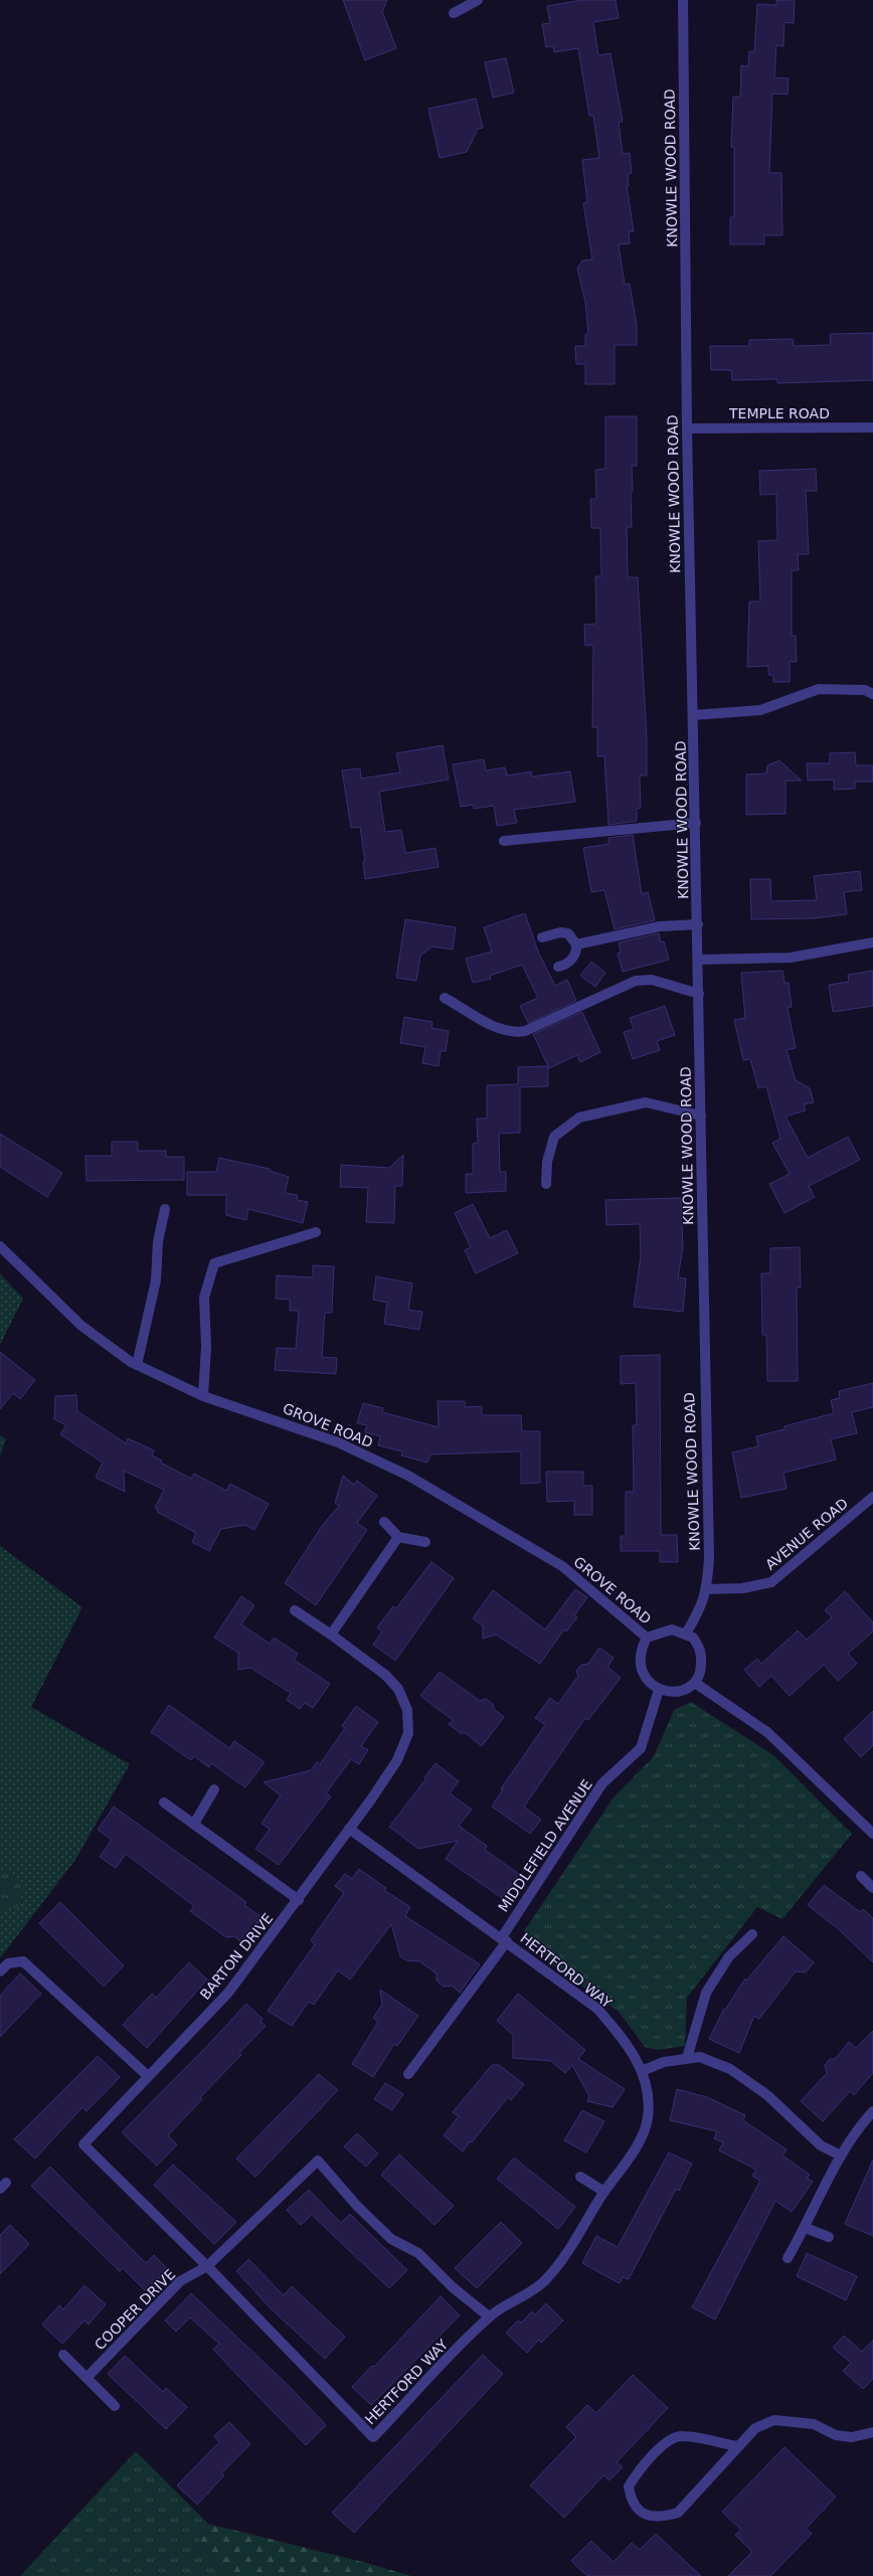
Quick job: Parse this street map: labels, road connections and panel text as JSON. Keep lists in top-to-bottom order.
{
  "streets": {
    "street": [
      "KNOWLE WOOD ROAD",
      "TEMPLE ROAD",
      "GROVE ROAD",
      "AVENUE ROAD",
      "MIDDLEFIELD AVENUE",
      "BARTON DRIVE",
      "HERTFORD WAY",
      "COOPER DRIVE"
    ]
  },
  "crossings": [
    ["KNOWLE WOOD ROAD", "TEMPLE ROAD"],
    ["KNOWLE WOOD ROAD", "GROVE ROAD"],
    ["KNOWLE WOOD ROAD", "AVENUE ROAD"],
    ["KNOWLE WOOD ROAD", "MIDDLEFIELD AVENUE"],
    ["GROVE ROAD", "MIDDLEFIELD AVENUE"],
    ["MIDDLEFIELD AVENUE", "HERTFORD WAY"],
    ["BARTON DRIVE", "HERTFORD WAY"],
    ["BARTON DRIVE", "COOPER DRIVE"],
    ["HERTFORD WAY", "COOPER DRIVE"]
  ]
}
